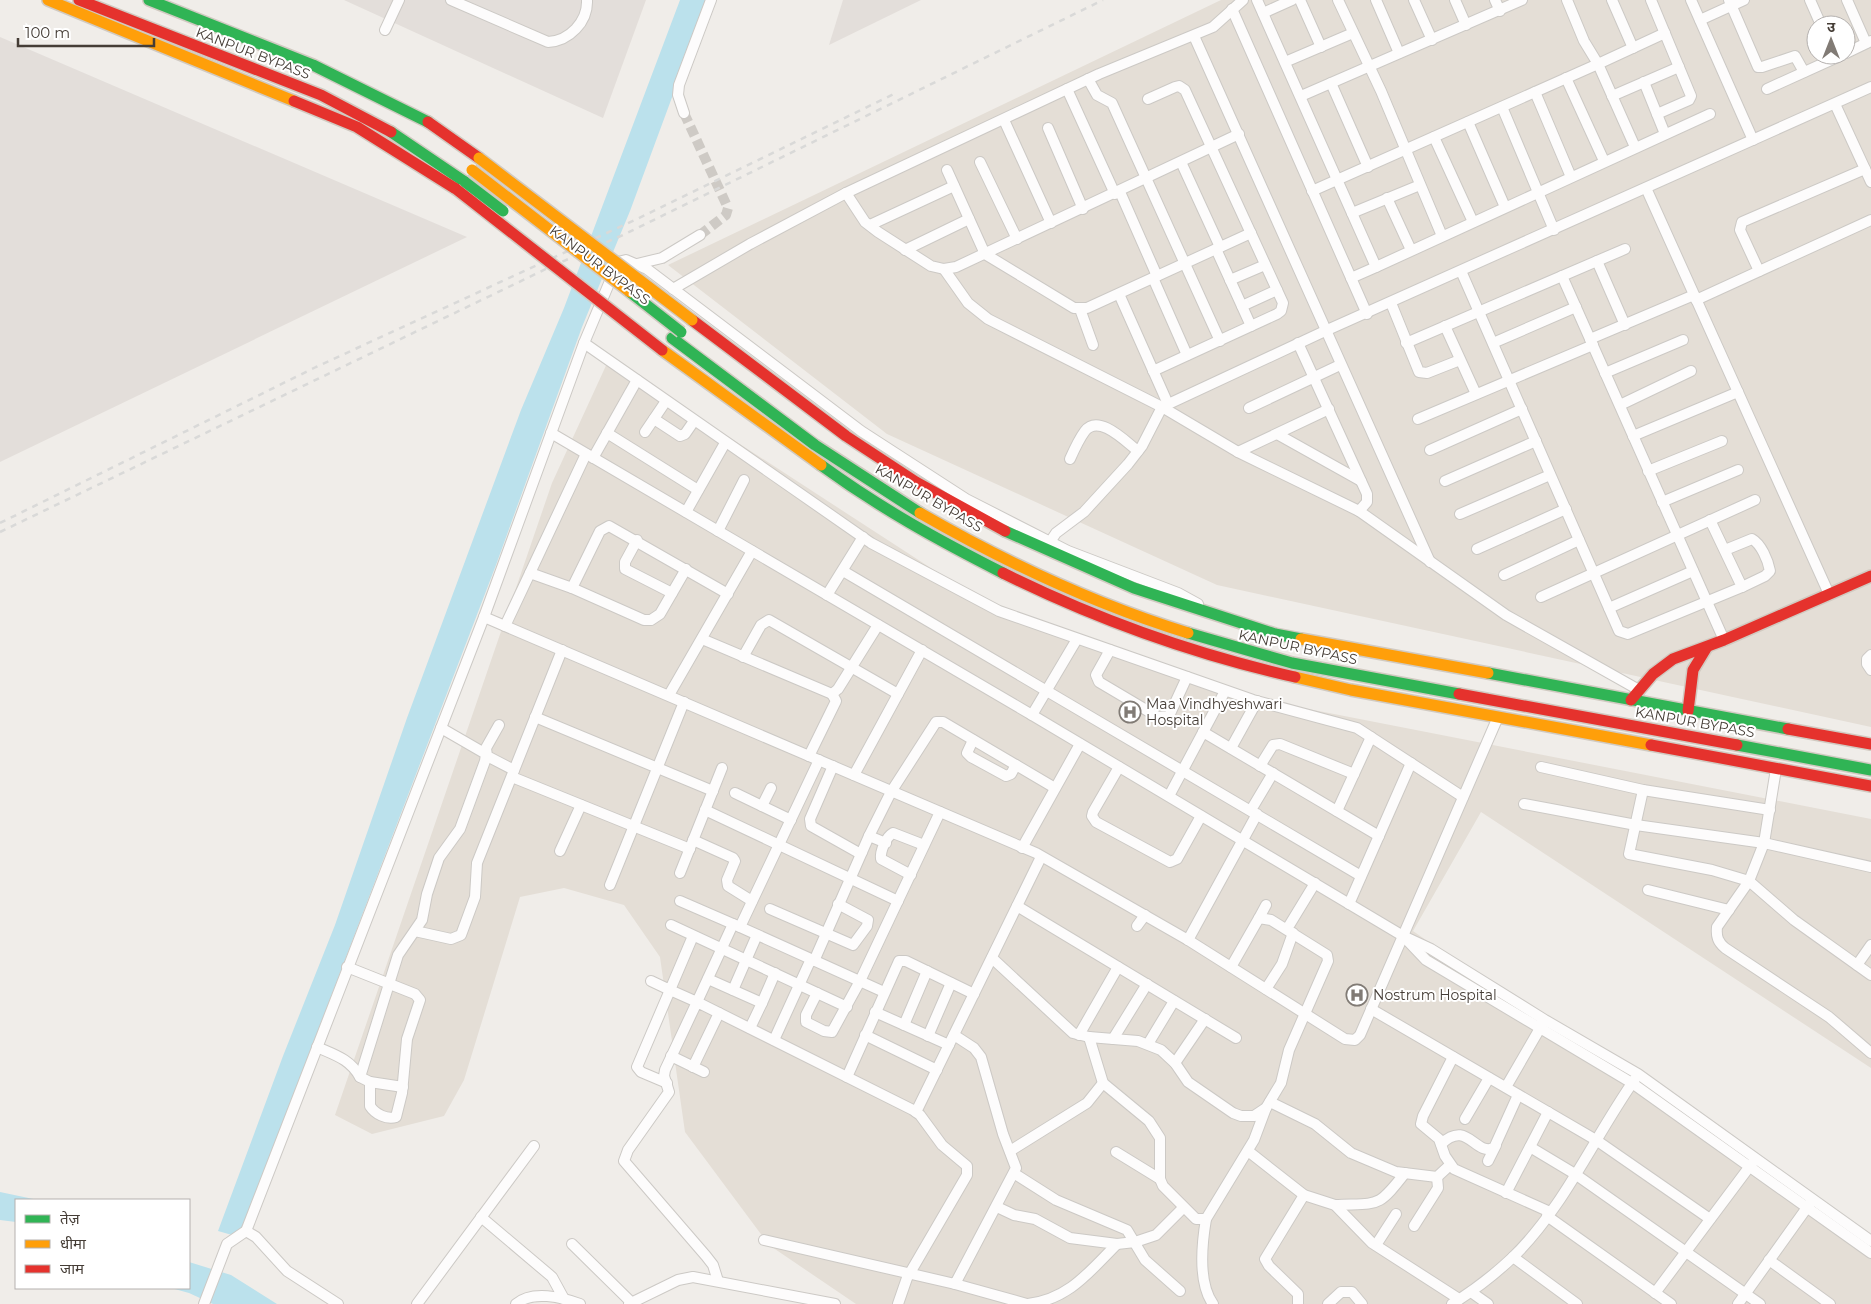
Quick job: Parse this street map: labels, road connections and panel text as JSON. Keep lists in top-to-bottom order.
{
  "streets": {
    "main road": ["KANPUR BYPASS"]
  },
  "places": {
    "hospital": ["Maa Vindhyeshwari Hospital", "Nostrum Hospital"]
  },
  "legend": ["तेज़", "धीमा", "जाम"],
  "scale_bar": "100 m",
  "north": "top"
}
